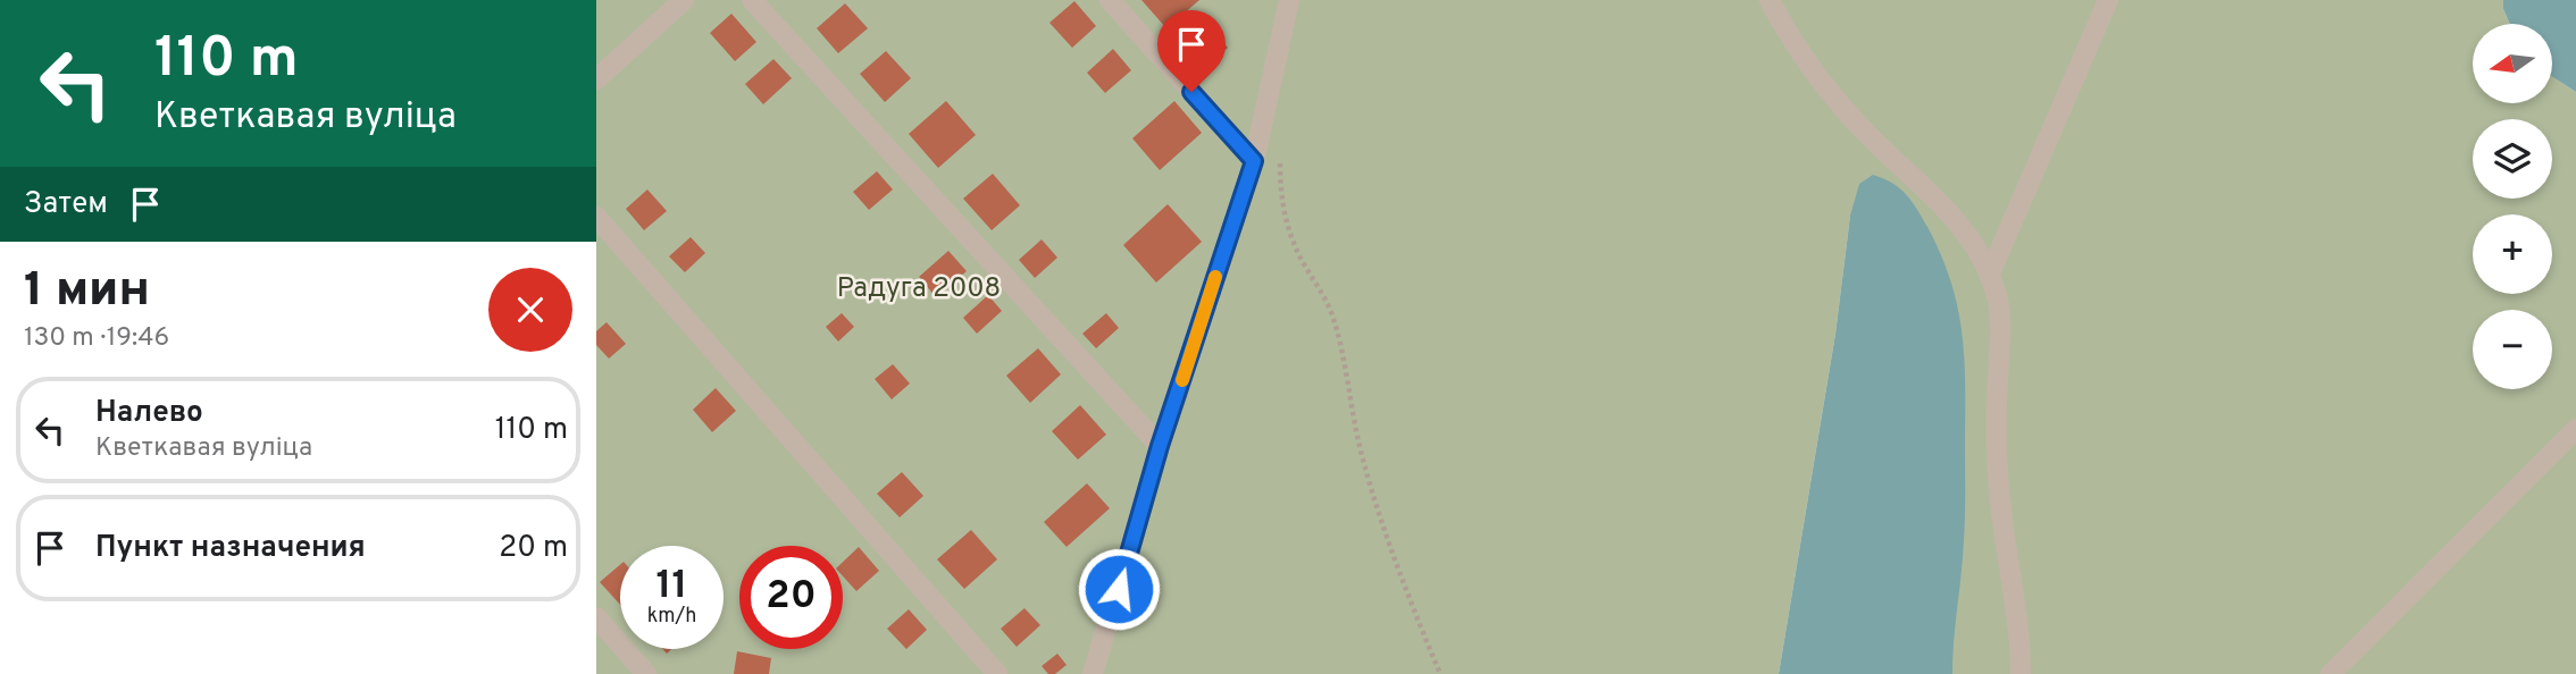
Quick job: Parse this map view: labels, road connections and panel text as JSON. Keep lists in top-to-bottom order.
{
  "parks": ["Радуга 2008"],
  "north": "left",
  "page": {
    "turn": ["110 m", "Кветкавая вуліца"],
    "map_buttons": ["+", "−"],
    "then": "Затем",
    "heading": ["1 мин", "130 m · 19:46"],
    "list": [
      {
        "name": "Налево",
        "note": "Кветкавая вуліца",
        "value": "110 m"
      },
      {
        "name": "Пункт назначения",
        "value": "20 m"
      }
    ],
    "speed": "11 km/h",
    "limit": "20"
  }
}
